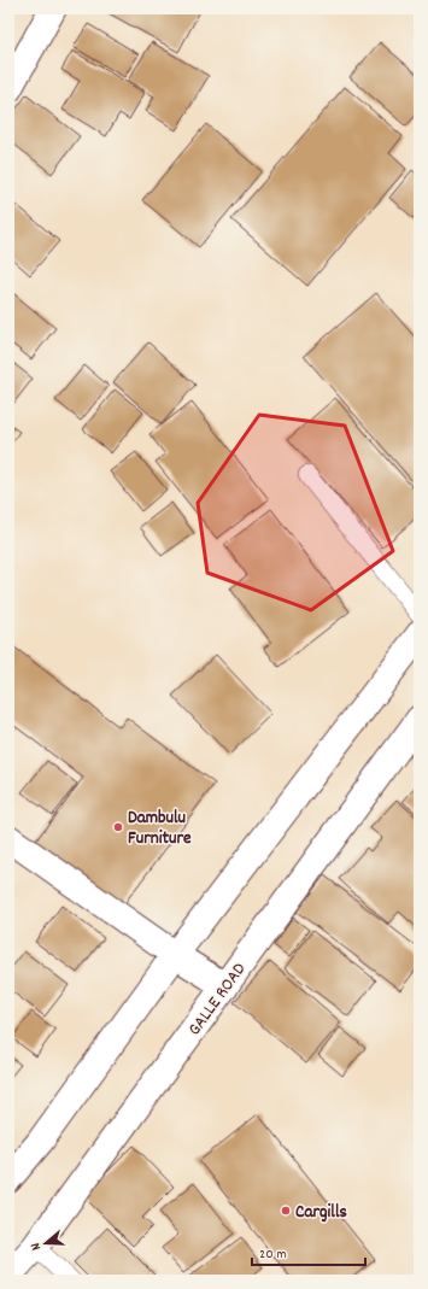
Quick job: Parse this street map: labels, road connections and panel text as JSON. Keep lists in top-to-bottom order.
{
  "streets": {
    "main road": ["GALLE ROAD"]
  },
  "places": ["Dambulu Furniture", "Cargills"],
  "scale_bar": "20 m",
  "north": "left"
}
